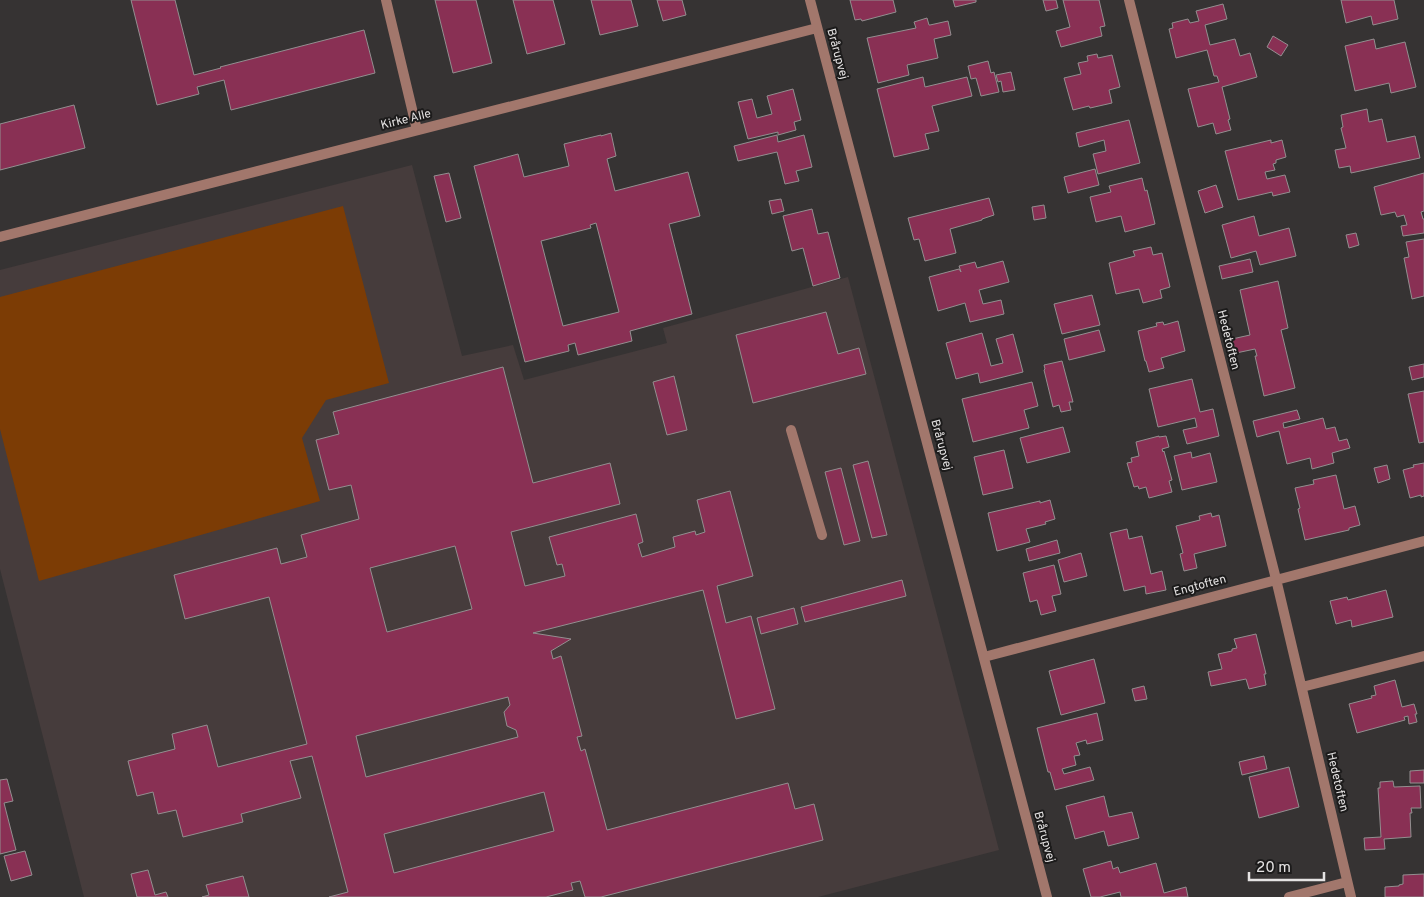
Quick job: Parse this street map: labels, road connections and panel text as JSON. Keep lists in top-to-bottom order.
{
  "streets": {
    "street": [
      "Brårupvej",
      "Kirke Alle",
      "Hedetoften",
      "Engtoften"
    ]
  },
  "crossings": [
    ["Brårupvej", "Kirke Alle"],
    ["Brårupvej", "Engtoften"],
    ["Hedetoften", "Engtoften"]
  ],
  "scale_bar": "20 m"
}
